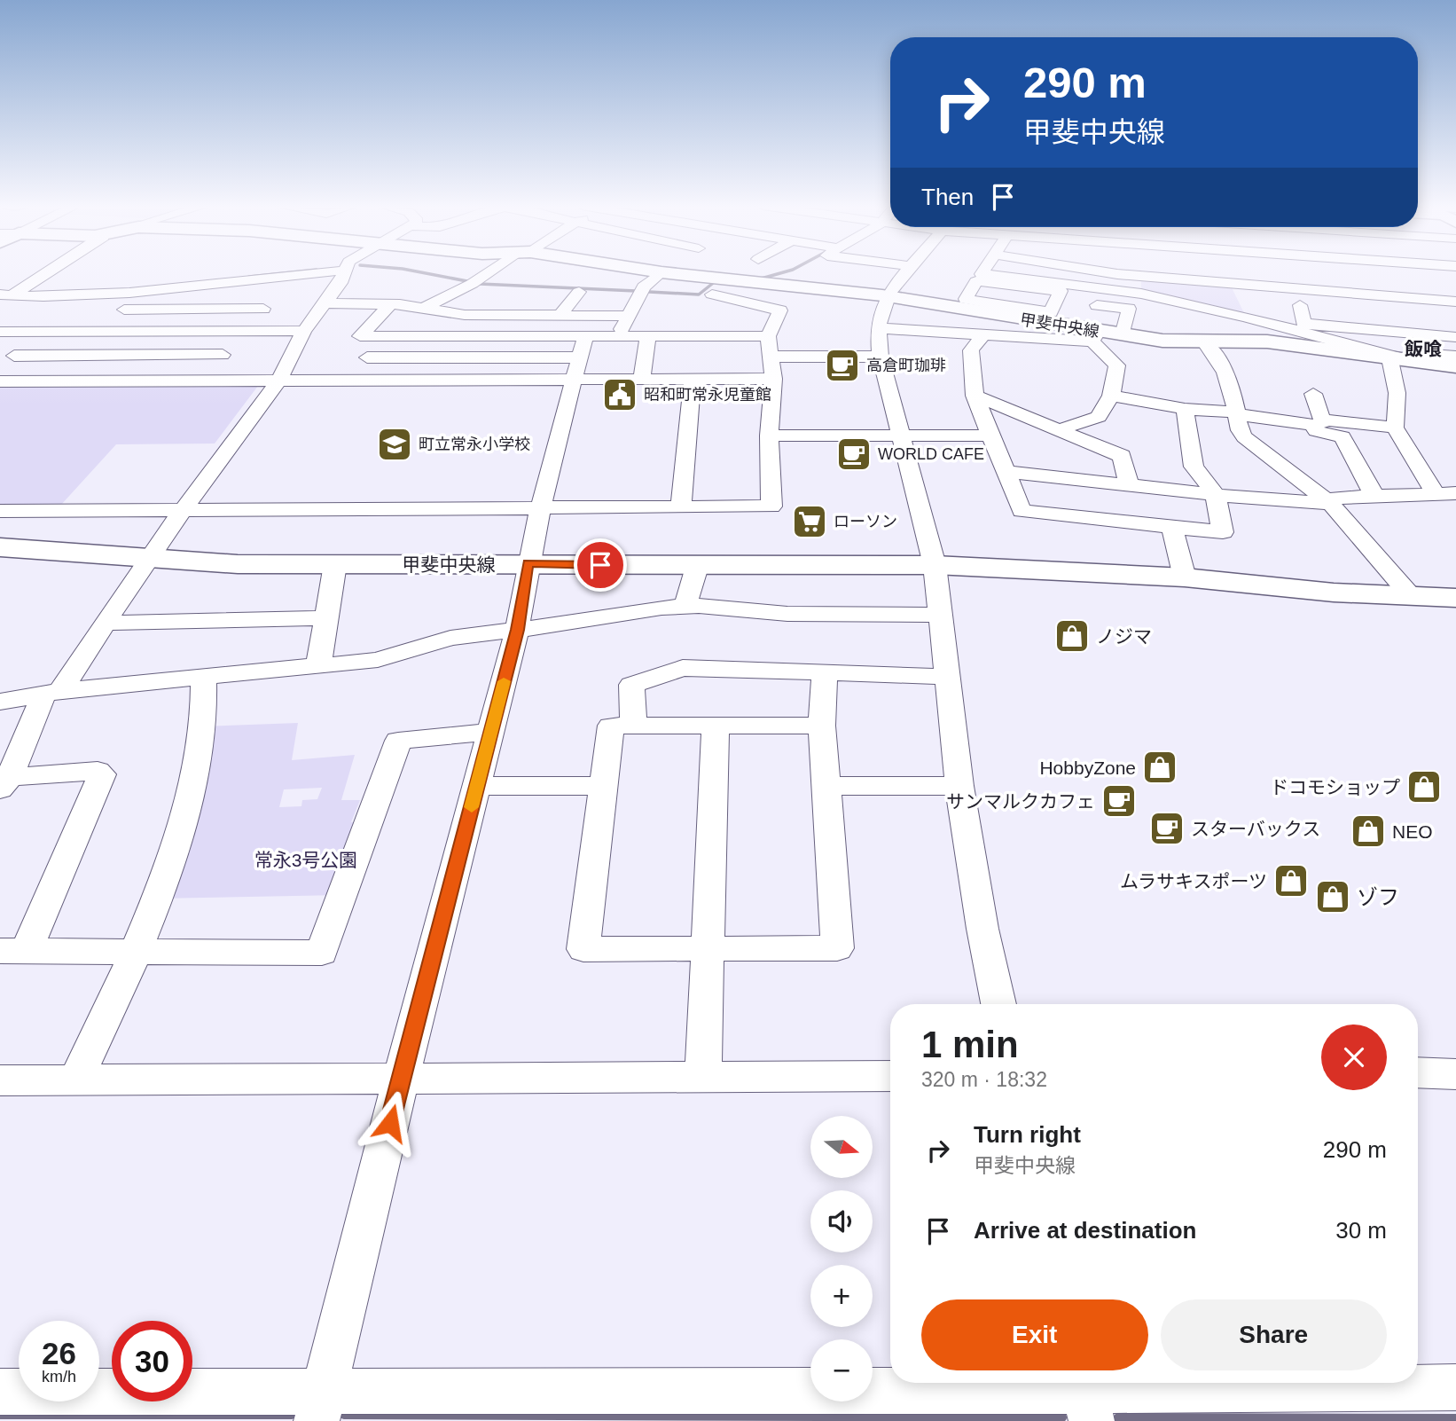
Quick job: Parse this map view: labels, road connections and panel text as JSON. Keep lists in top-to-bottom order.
{
  "streets": {
    "main road": ["甲斐中央線"]
  },
  "districts": ["飯喰"],
  "parks": ["常永3号公園"],
  "places": {
    "cafe": [
      "高倉町珈琲",
      "WORLD CAFE",
      "サンマルクカフェ",
      "スターバックス"
    ],
    "public building": ["昭和町常永児童館"],
    "school or university": ["町立常永小学校"],
    "supermarket": ["ローソン"],
    "shop": [
      "ノジマ",
      "HobbyZone",
      "ドコモショップ",
      "NEO",
      "ムラサキスポーツ",
      "ゾフ"
    ]
  },
  "north": "right",
  "page": {
    "turn": ["290 m", "甲斐中央線"],
    "then": "Then",
    "heading": ["1 min", "320 m · 18:32"],
    "list": [
      {
        "name": "Turn right",
        "note": "甲斐中央線",
        "value": "290 m"
      },
      {
        "name": "Arrive at destination",
        "value": "30 m"
      }
    ],
    "map_buttons": ["+", "−"],
    "buttons": ["Exit", "Share"],
    "speed": "26 km/h",
    "limit": "30"
  }
}
